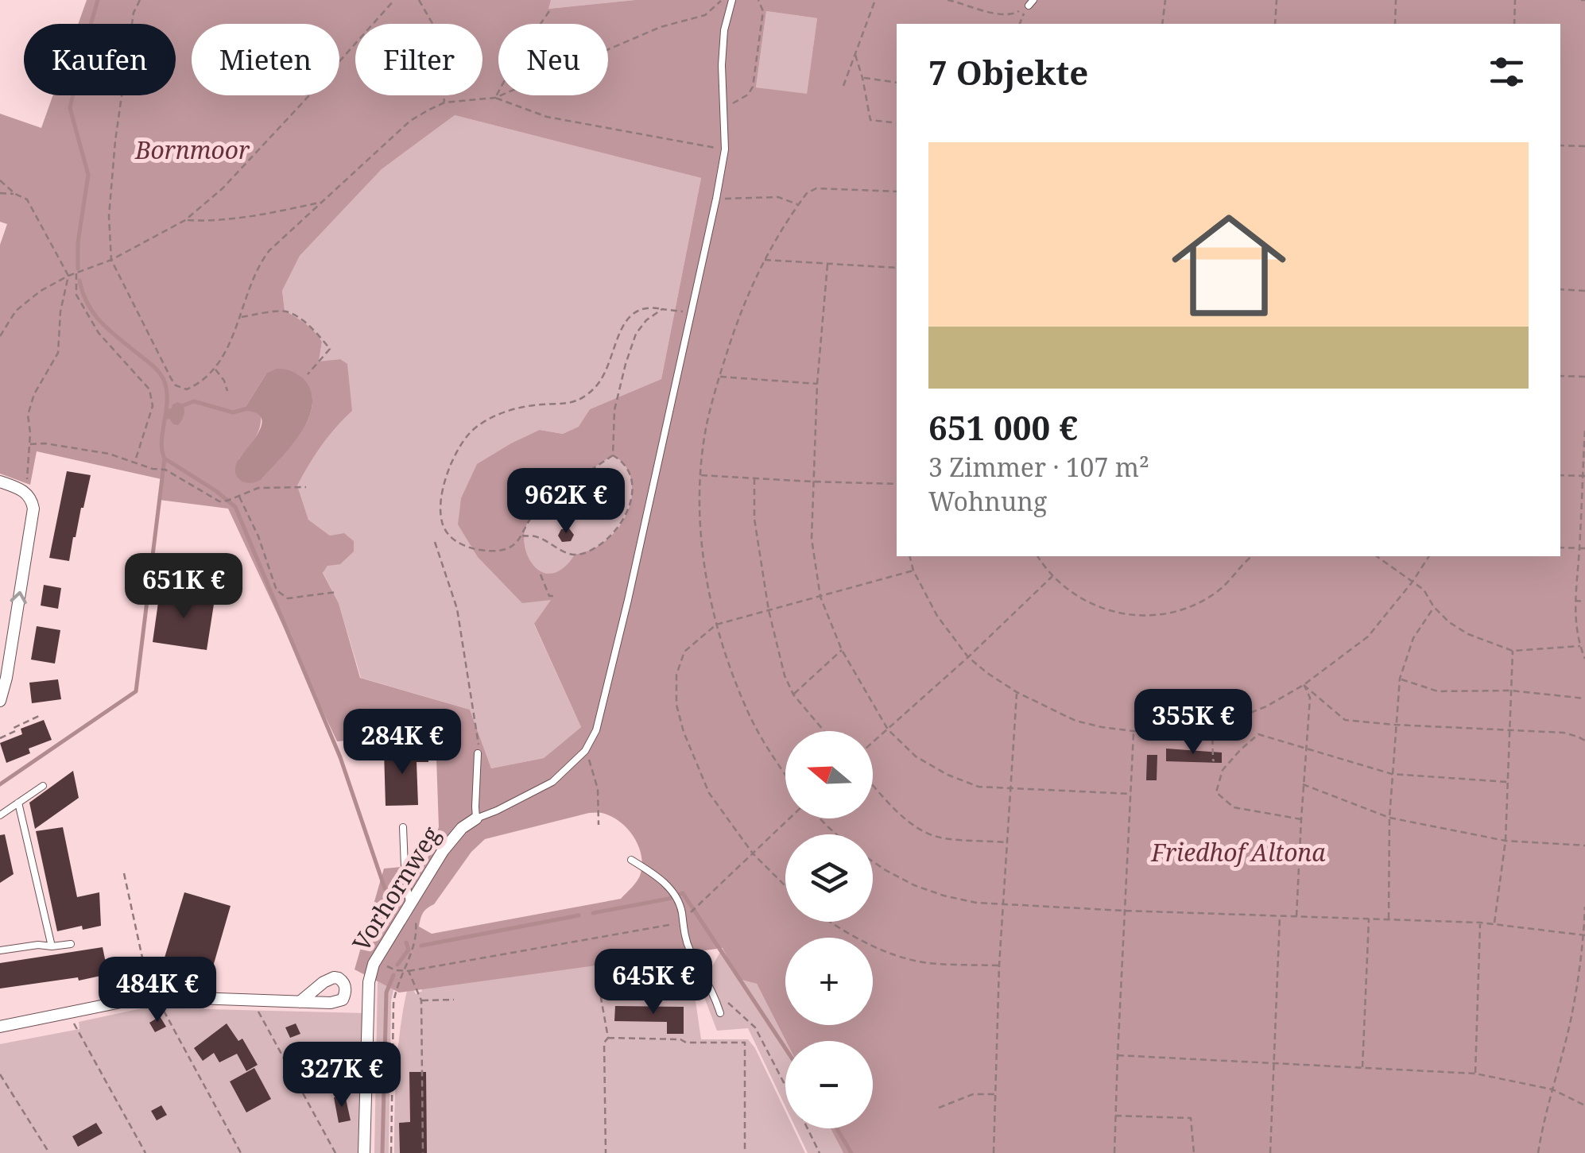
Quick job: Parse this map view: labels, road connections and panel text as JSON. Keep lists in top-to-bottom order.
{
  "streets": {
    "street": ["Vorhornweg"]
  },
  "parks": ["Bornmoor", "Friedhof Altona"],
  "north": "left",
  "page": {
    "chip": [
      "Kaufen",
      "Mieten",
      "Filter",
      "Neu"
    ],
    "heading": "7 Objekte",
    "list": [
      {
        "name": "651 000 €",
        "note": "3 Zimmer · 107 m² · Wohnung"
      }
    ],
    "price": [
      "962K €",
      "651K €",
      "355K €",
      "284K €",
      "645K €",
      "484K €",
      "327K €"
    ],
    "map_buttons": ["+", "−"]
  }
}
